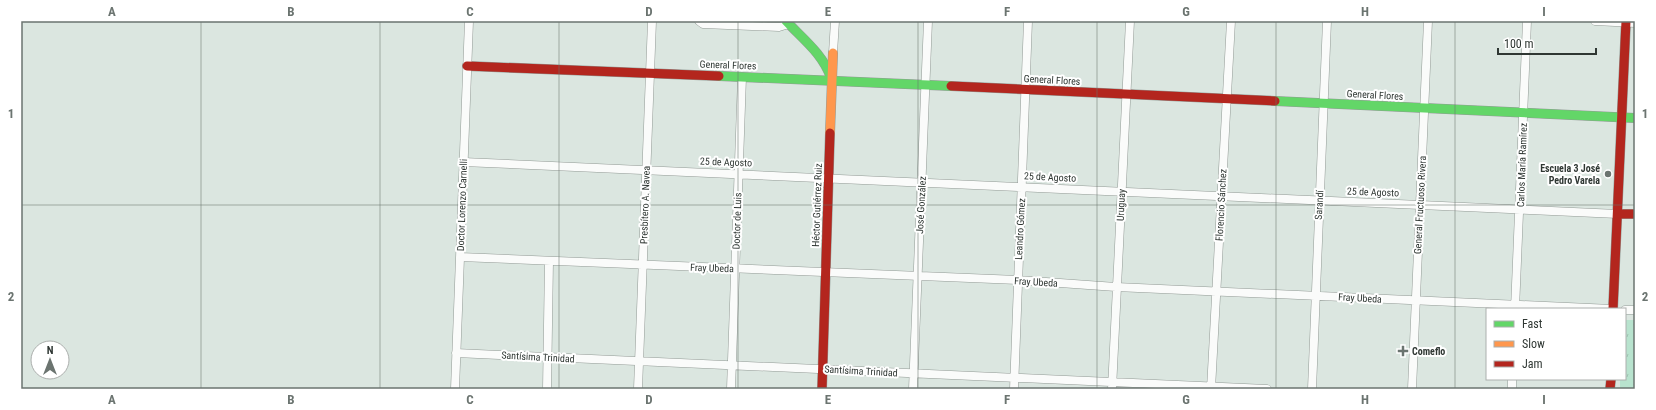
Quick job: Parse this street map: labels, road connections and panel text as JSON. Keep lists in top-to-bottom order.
{
  "streets": {
    "main road": ["General Flores", "25 de Agosto", "Héctor Gutiérrez Ruiz"],
    "street": [
      "Carlos María Ramírez",
      "Doctor Lorenzo Carnelli",
      "Presbítero A. Navea",
      "José González",
      "Uruguay",
      "Florencio Sánchez",
      "Sarandí",
      "General Fructuoso Rivera",
      "Doctor de Luis",
      "Leandro Gómez",
      "Fray Ubeda",
      "Santísima Trinidad"
    ]
  },
  "crossings": [
    ["General Flores", "Carlos María Ramírez"],
    ["General Flores", "Doctor Lorenzo Carnelli"],
    ["General Flores", "Presbítero A. Navea"],
    ["General Flores", "Héctor Gutiérrez Ruiz"],
    ["General Flores", "José González"],
    ["General Flores", "Uruguay"],
    ["General Flores", "Florencio Sánchez"],
    ["General Flores", "Sarandí"],
    ["General Flores", "General Fructuoso Rivera"],
    ["General Flores", "Doctor de Luis"],
    ["General Flores", "Leandro Gómez"],
    ["25 de Agosto", "Carlos María Ramírez"],
    ["25 de Agosto", "Doctor Lorenzo Carnelli"],
    ["25 de Agosto", "Presbítero A. Navea"],
    ["25 de Agosto", "Héctor Gutiérrez Ruiz"],
    ["25 de Agosto", "José González"],
    ["25 de Agosto", "Uruguay"],
    ["25 de Agosto", "Florencio Sánchez"],
    ["25 de Agosto", "Sarandí"],
    ["25 de Agosto", "General Fructuoso Rivera"],
    ["25 de Agosto", "Doctor de Luis"],
    ["25 de Agosto", "Leandro Gómez"],
    ["Carlos María Ramírez", "Fray Ubeda"],
    ["Doctor Lorenzo Carnelli", "Fray Ubeda"],
    ["Doctor Lorenzo Carnelli", "Santísima Trinidad"],
    ["Presbítero A. Navea", "Fray Ubeda"],
    ["Presbítero A. Navea", "Santísima Trinidad"],
    ["Héctor Gutiérrez Ruiz", "Fray Ubeda"],
    ["Héctor Gutiérrez Ruiz", "Santísima Trinidad"],
    ["José González", "Fray Ubeda"],
    ["José González", "Santísima Trinidad"],
    ["Uruguay", "Fray Ubeda"],
    ["Uruguay", "Santísima Trinidad"],
    ["Florencio Sánchez", "Fray Ubeda"],
    ["Florencio Sánchez", "Santísima Trinidad"],
    ["Sarandí", "Fray Ubeda"],
    ["General Fructuoso Rivera", "Fray Ubeda"],
    ["Doctor de Luis", "Fray Ubeda"],
    ["Doctor de Luis", "Santísima Trinidad"],
    ["Leandro Gómez", "Fray Ubeda"],
    ["Leandro Gómez", "Santísima Trinidad"]
  ],
  "places": {
    "other": ["Escuela 3 José Pedro Varela"],
    "health": ["Comeflo"]
  },
  "legend": ["Fast", "Slow", "Jam"],
  "scale_bar": "100 m",
  "north": "top",
  "grid": {
    "columns": [
      "A",
      "B",
      "C",
      "D",
      "E",
      "F",
      "G",
      "H",
      "I"
    ],
    "rows": ["1", "2"]
  }
}
